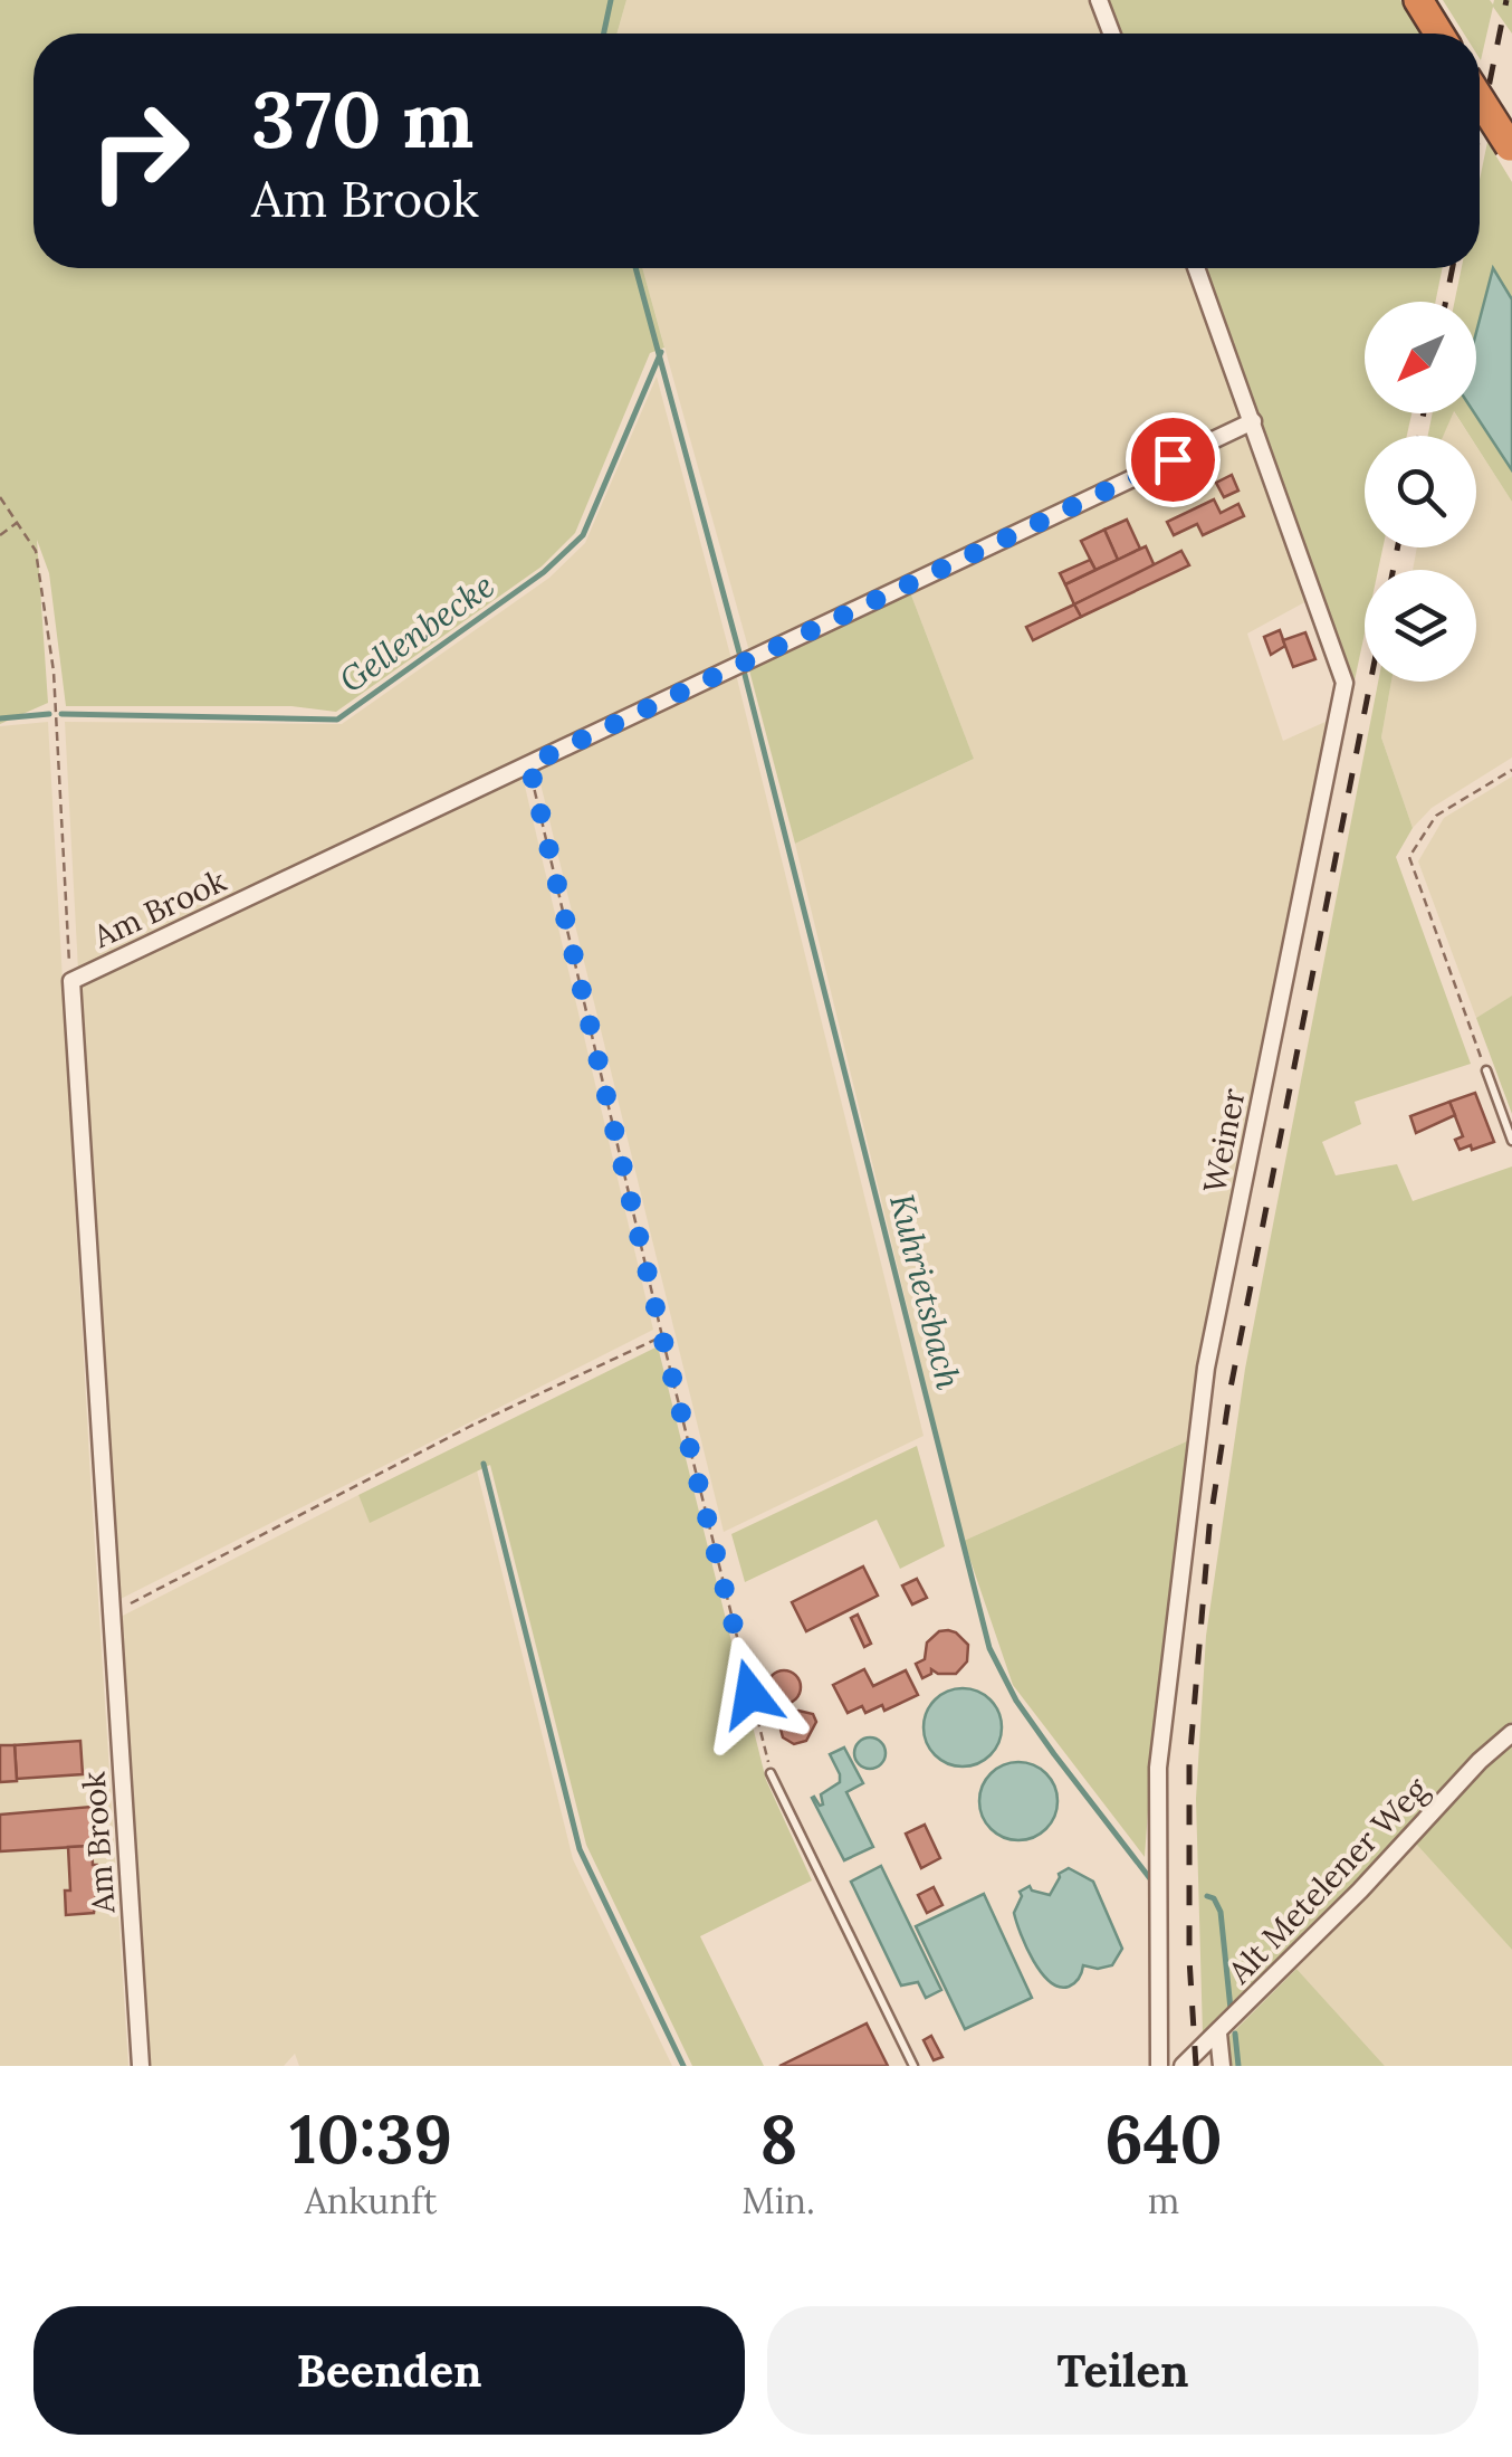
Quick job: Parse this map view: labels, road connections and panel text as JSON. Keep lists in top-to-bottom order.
{
  "streets": {
    "street": ["Am Brook", "Weiner", "Alt Metelener Weg"]
  },
  "crossings": [
    ["Am Brook", "Weiner"]
  ],
  "water": ["Gellenbecke", "Kuhrietsbach"],
  "north": "bottom left",
  "page": {
    "turn": ["370 m", "Am Brook"],
    "eta": [
      "10:39",
      "Ankunft",
      "8",
      "Min.",
      "640",
      "m"
    ],
    "buttons": ["Beenden", "Teilen"]
  }
}
